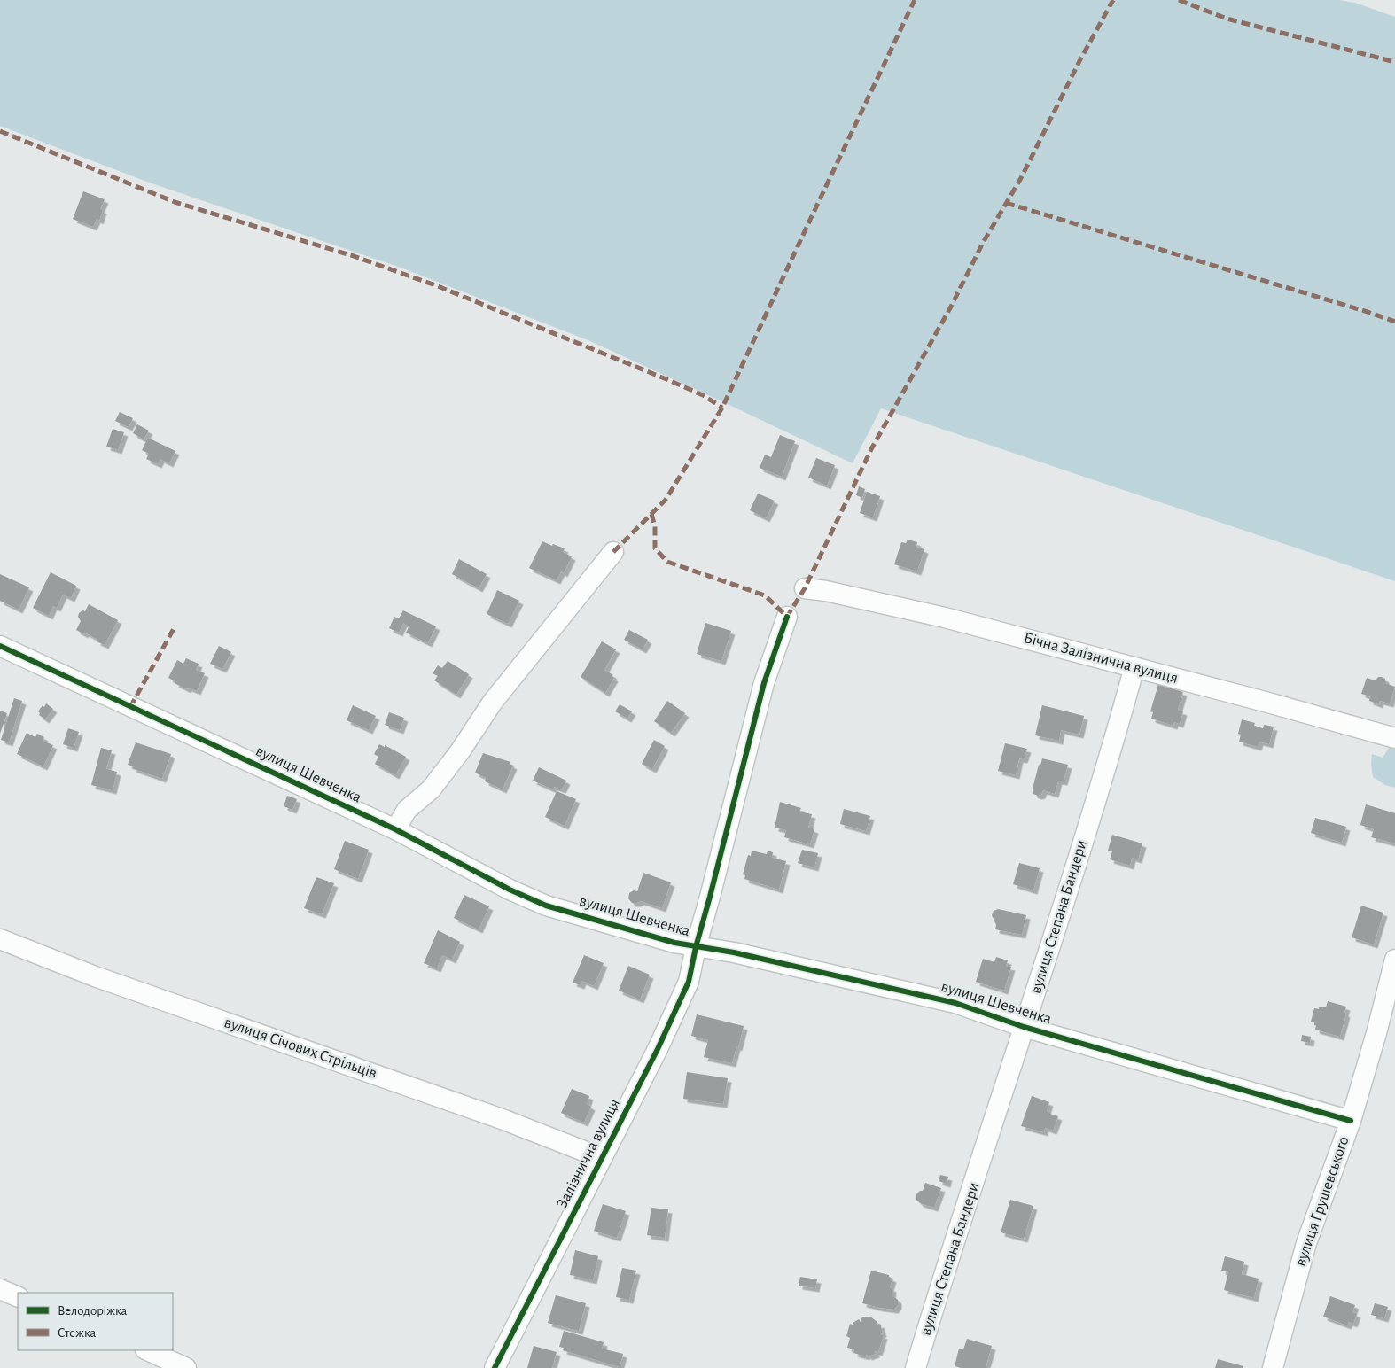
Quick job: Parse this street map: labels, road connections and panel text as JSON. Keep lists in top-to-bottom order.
{
  "streets": {
    "street": [
      "Бічна Залізнична вулиця",
      "вулиця Шевченка",
      "вулиця Степана Бандери",
      "вулиця Січових Стрільців",
      "Залізнична вулиця",
      "вулиця Грушевського"
    ]
  },
  "crossings": [
    ["Бічна Залізнична вулиця", "вулиця Степана Бандери"],
    ["вулиця Шевченка", "вулиця Степана Бандери"],
    ["вулиця Шевченка", "Залізнична вулиця"],
    ["вулиця Шевченка", "вулиця Грушевського"],
    ["вулиця Січових Стрільців", "Залізнична вулиця"]
  ],
  "legend": ["Велодоріжка", "Стежка"]
}
